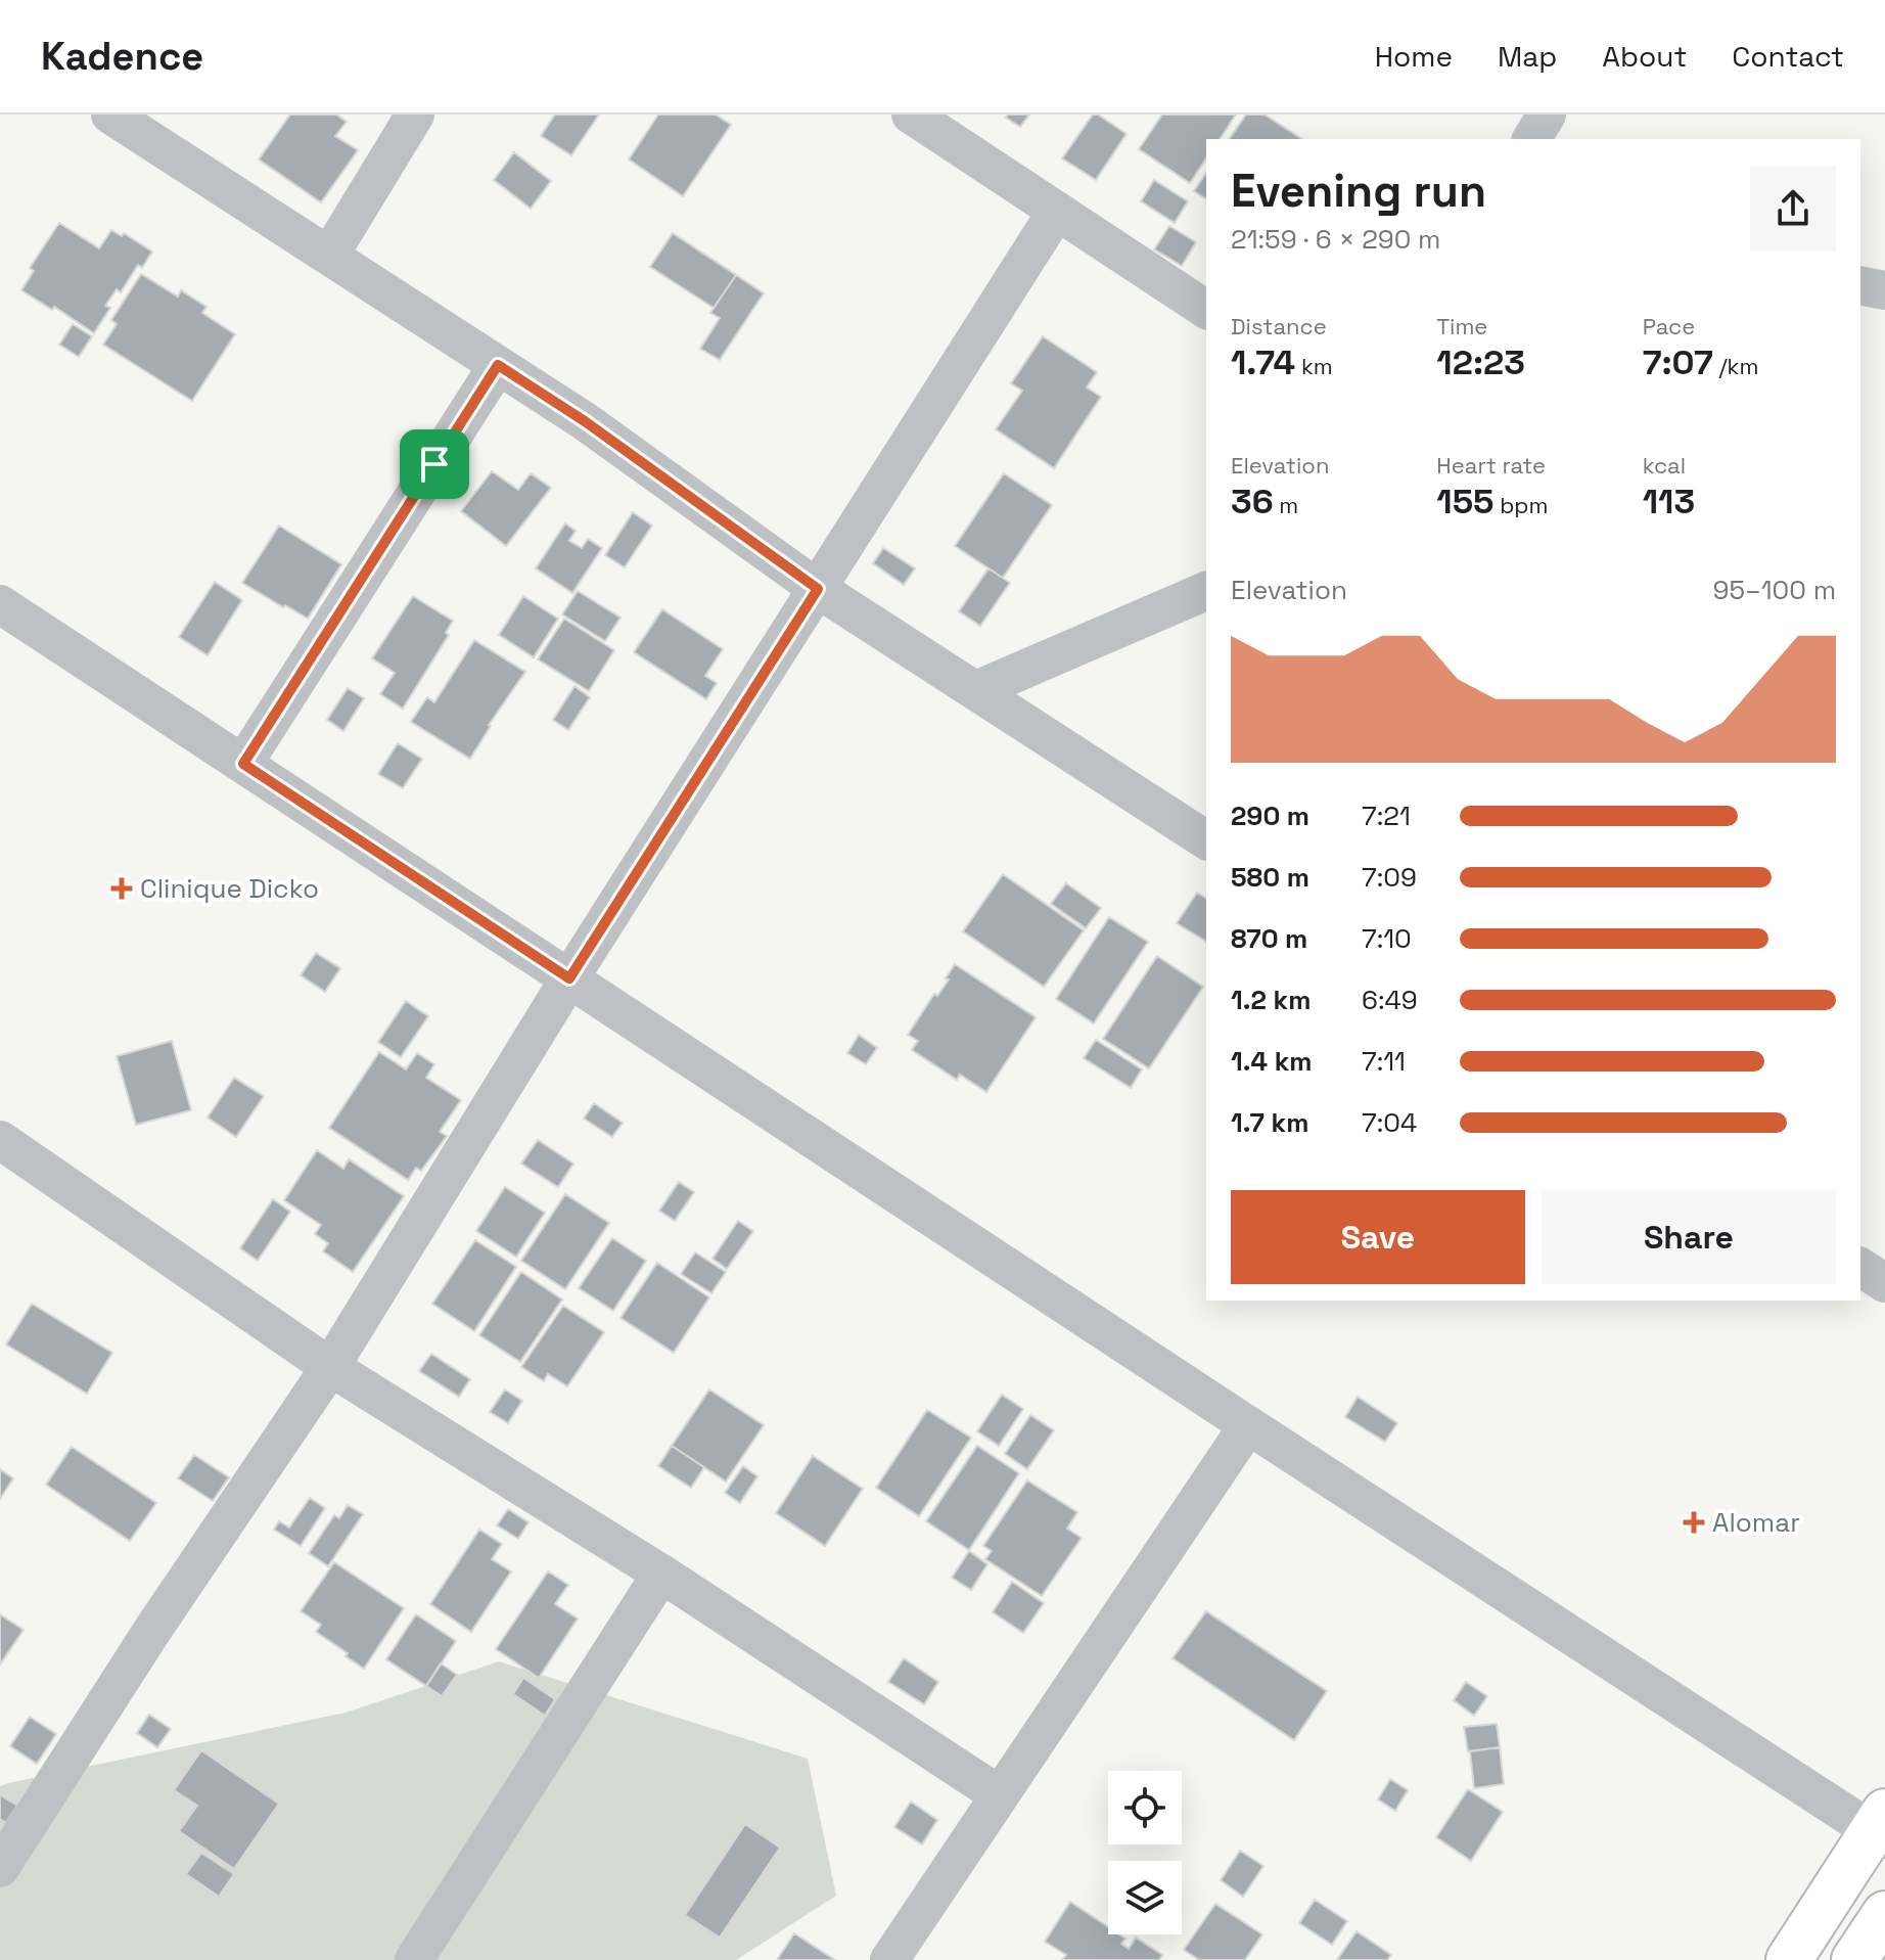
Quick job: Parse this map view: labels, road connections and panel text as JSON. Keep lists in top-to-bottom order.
{
  "places": {
    "health": ["Clinique Dicko", "Alomar"]
  },
  "page": {
    "header": "Kadence",
    "nav": [
      "Home",
      "Map",
      "About",
      "Contact"
    ],
    "heading": ["Evening run", "21:59 · 6 × 290 m"],
    "stats": [
      ["Distance", "1.74 km"],
      ["Time", "12:23"],
      ["Pace", "7:07 /km"],
      ["Elevation", "36 m"],
      ["Heart rate", "155 bpm"],
      ["kcal", "113"]
    ],
    "chart": ["Elevation", "95–100 m"],
    "list": [
      {
        "name": "290 m",
        "note": "7:21"
      },
      {
        "name": "580 m",
        "note": "7:09"
      },
      {
        "name": "870 m",
        "note": "7:10"
      },
      {
        "name": "1.2 km",
        "note": "6:49"
      },
      {
        "name": "1.4 km",
        "note": "7:11"
      },
      {
        "name": "1.7 km",
        "note": "7:04"
      }
    ],
    "buttons": ["Save", "Share"]
  }
}
